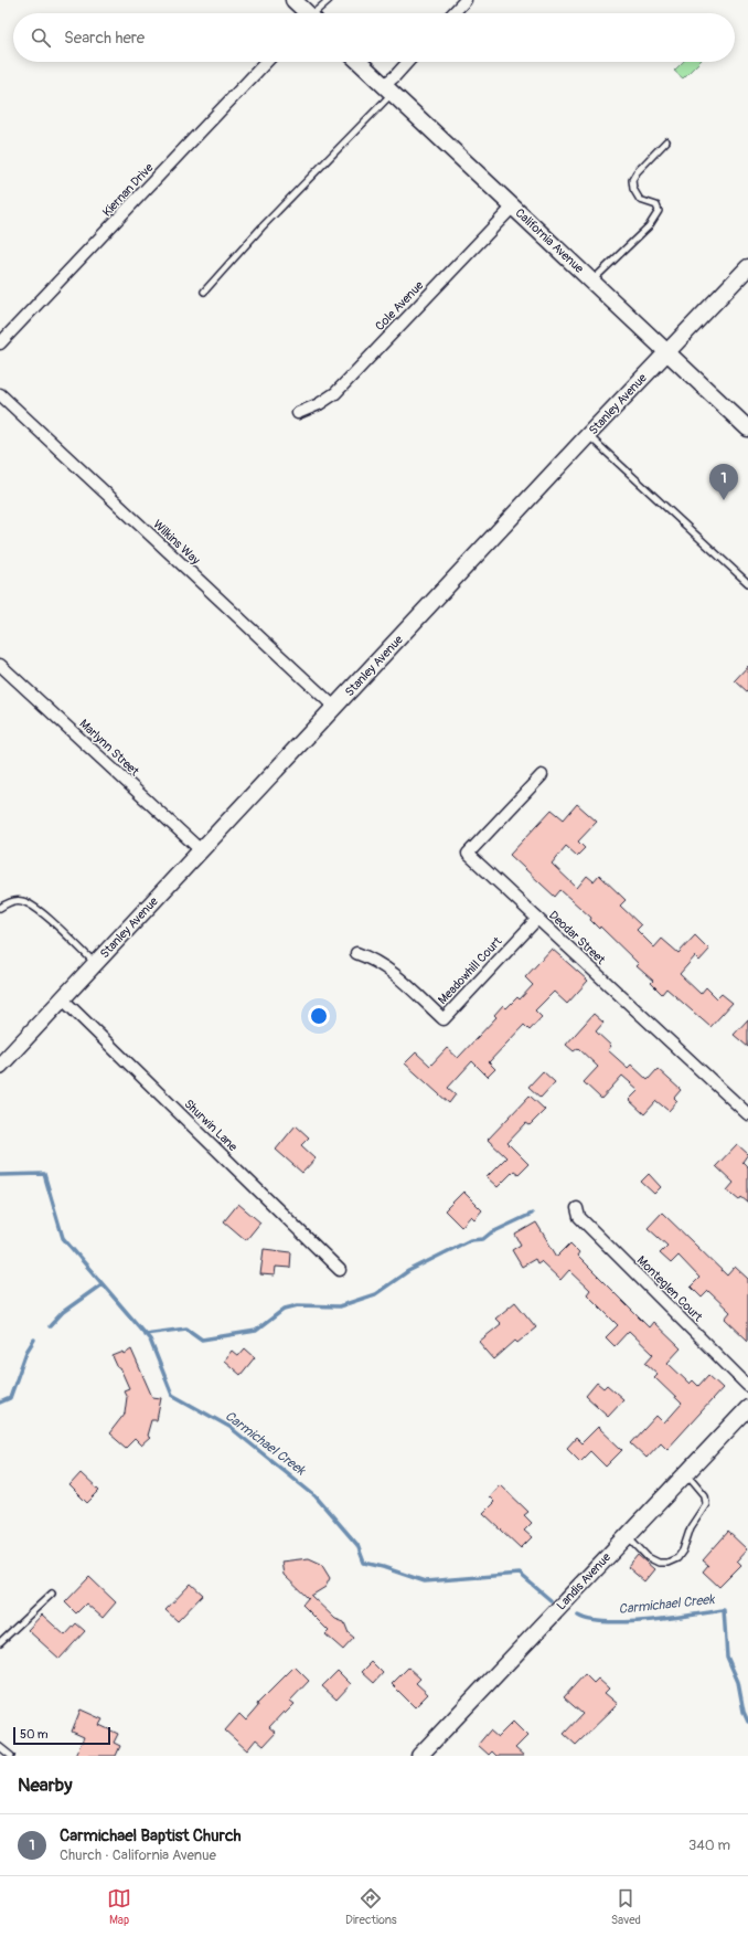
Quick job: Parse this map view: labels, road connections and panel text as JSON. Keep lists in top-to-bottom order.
{
  "streets": {
    "street": [
      "Kiernan Drive",
      "California Avenue",
      "Cole Avenue",
      "Stanley Avenue",
      "Wilkins Way",
      "Marlynn Street",
      "Deodar Street",
      "Meadowhill Court",
      "Shurwin Lane",
      "Monteglen Court",
      "Landis Avenue"
    ]
  },
  "crossings": [
    ["California Avenue", "Cole Avenue"],
    ["California Avenue", "Stanley Avenue"],
    ["Stanley Avenue", "Wilkins Way"],
    ["Stanley Avenue", "Marlynn Street"],
    ["Stanley Avenue", "Shurwin Lane"],
    ["Deodar Street", "Meadowhill Court"]
  ],
  "water": ["Carmichael Creek"],
  "scale_bar": "50 m",
  "page": {
    "search": "Search here",
    "pins": "1",
    "scale": "50 m",
    "heading": "Nearby",
    "list": [
      {
        "mark": "1",
        "name": "Carmichael Baptist Church",
        "note": "Church · California Avenue",
        "value": "340 m"
      }
    ],
    "nav": ["Map", "Directions", "Saved"]
  }
}
